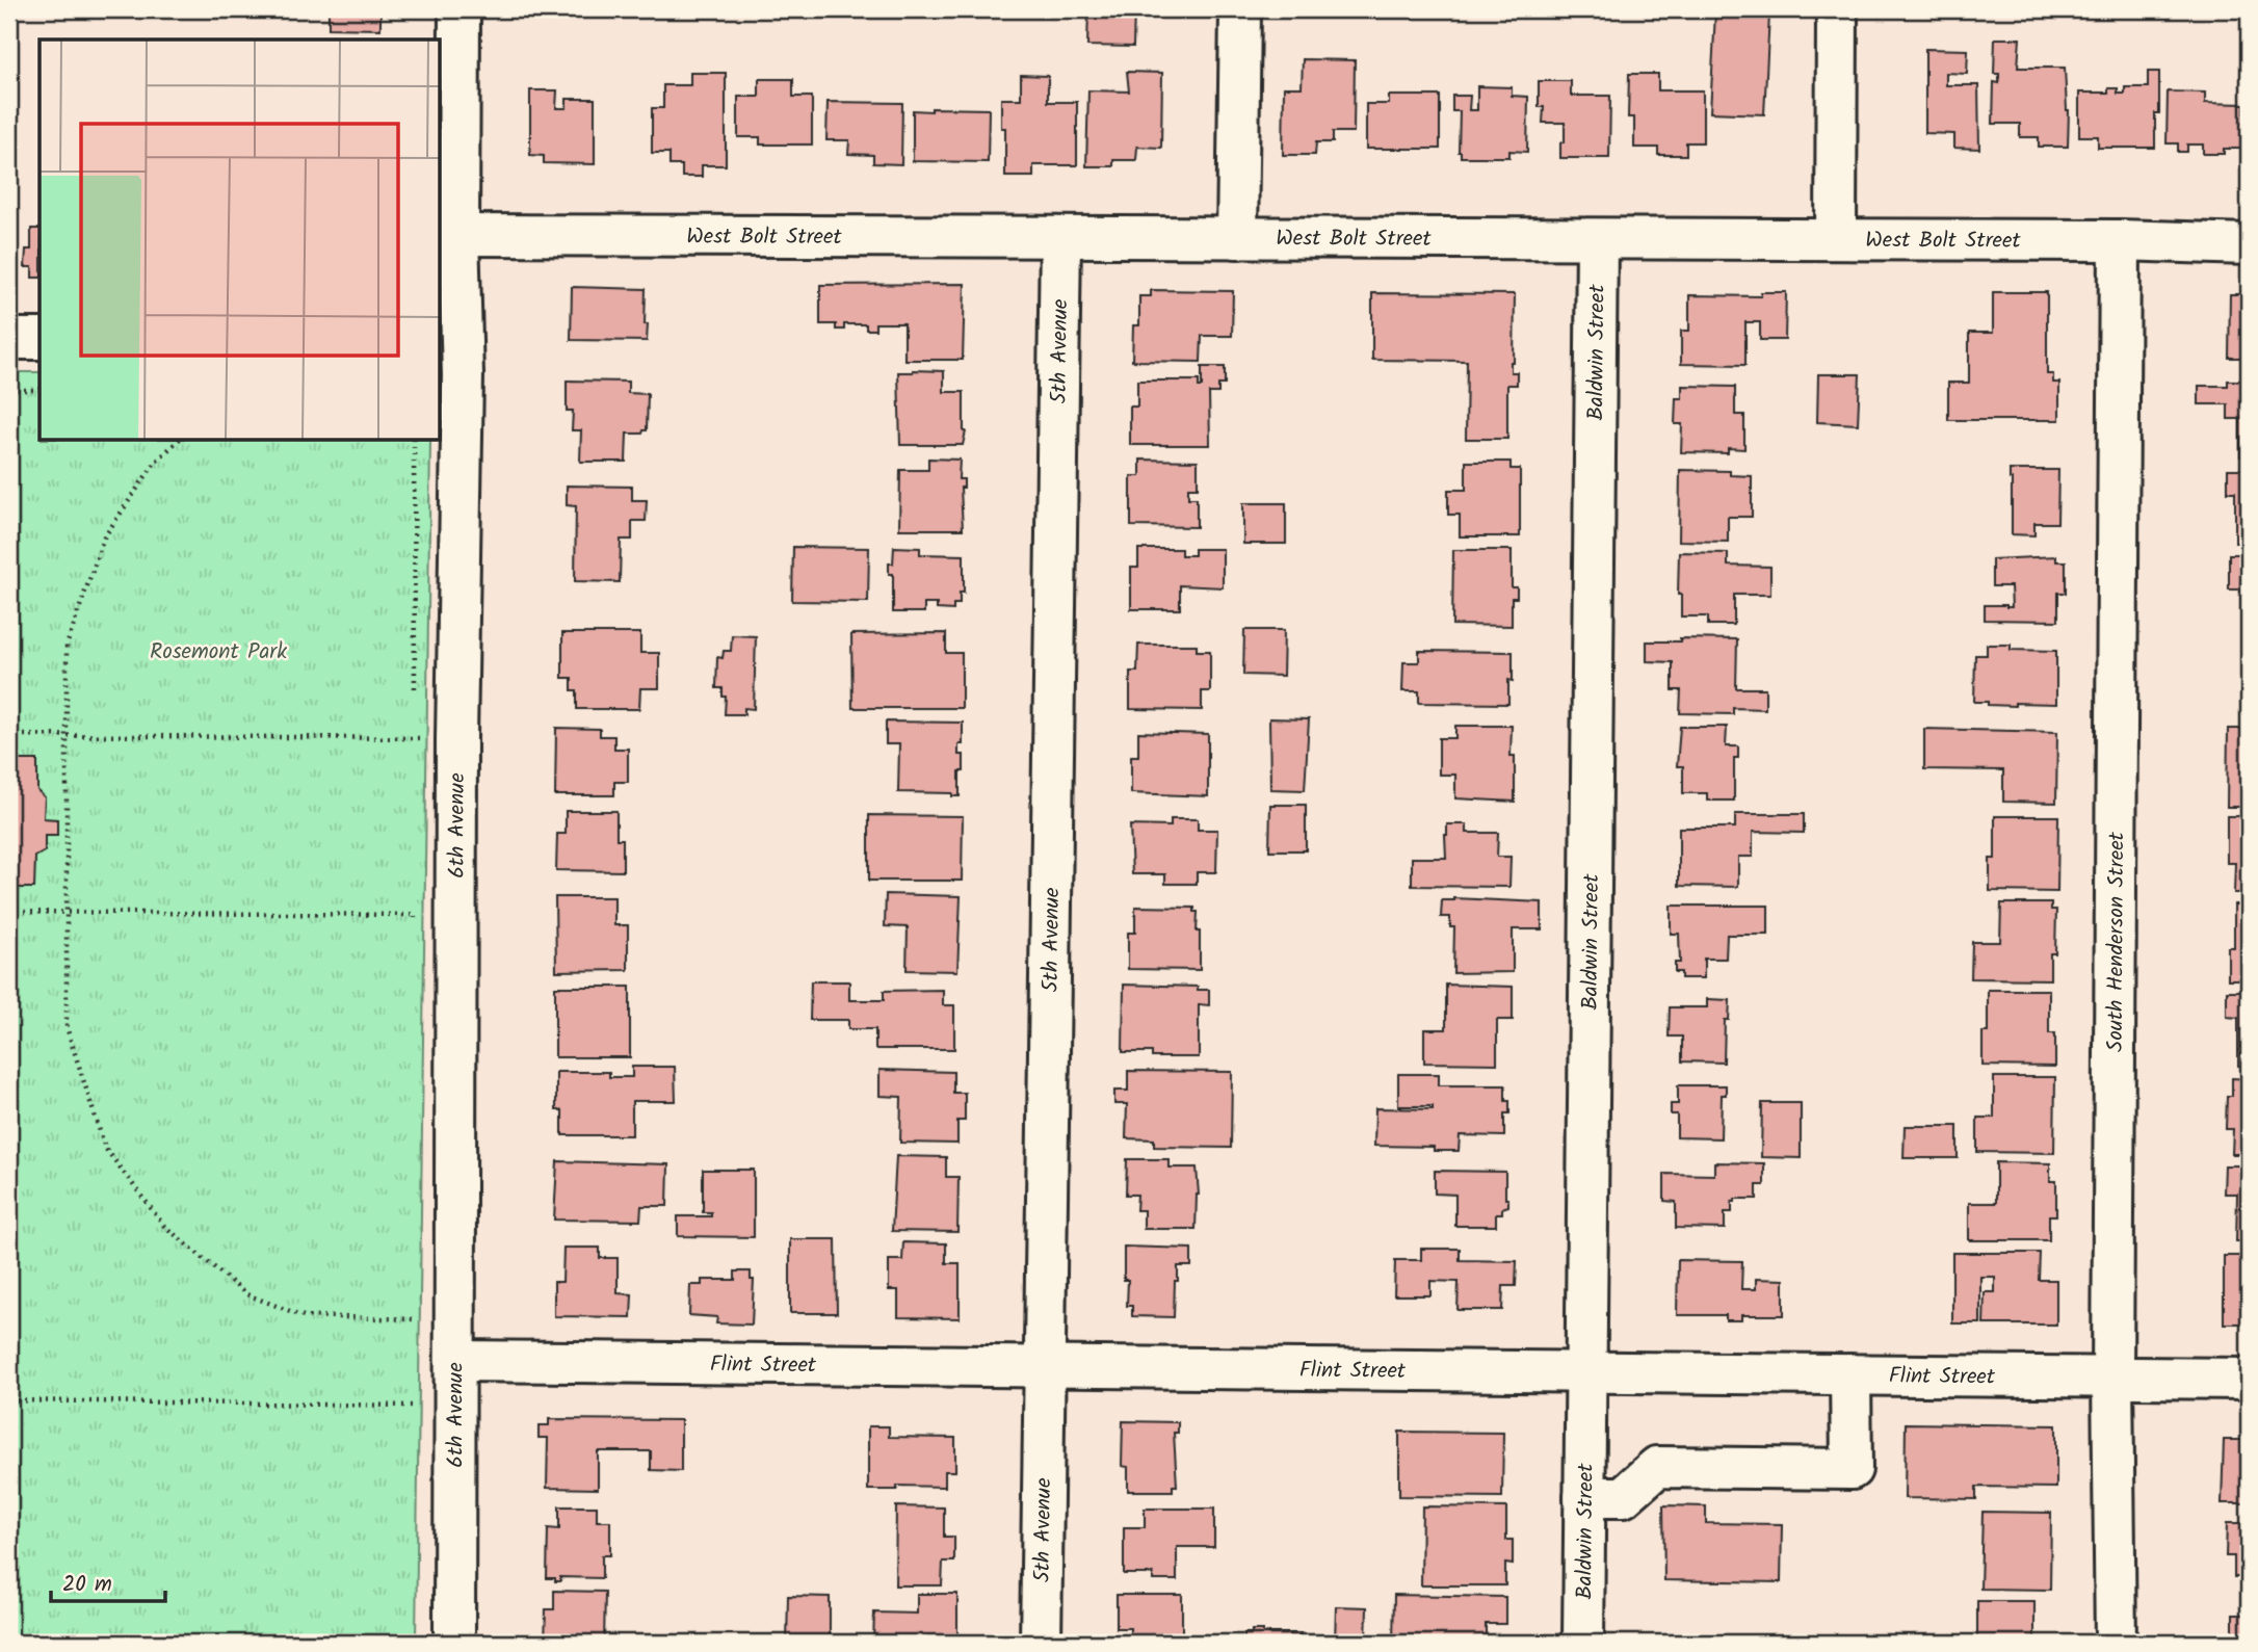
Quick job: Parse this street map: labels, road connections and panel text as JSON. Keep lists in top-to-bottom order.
{
  "streets": {
    "street": [
      "West Bolt Street",
      "5th Avenue",
      "Baldwin Street",
      "6th Avenue",
      "South Henderson Street",
      "Flint Street"
    ]
  },
  "crossings": [
    ["West Bolt Street", "5th Avenue"],
    ["West Bolt Street", "Baldwin Street"],
    ["West Bolt Street", "6th Avenue"],
    ["West Bolt Street", "South Henderson Street"],
    ["5th Avenue", "Flint Street"],
    ["Baldwin Street", "Flint Street"],
    ["6th Avenue", "Flint Street"],
    ["South Henderson Street", "Flint Street"]
  ],
  "parks": ["Rosemont Park"],
  "scale_bar": "20 m"
}
